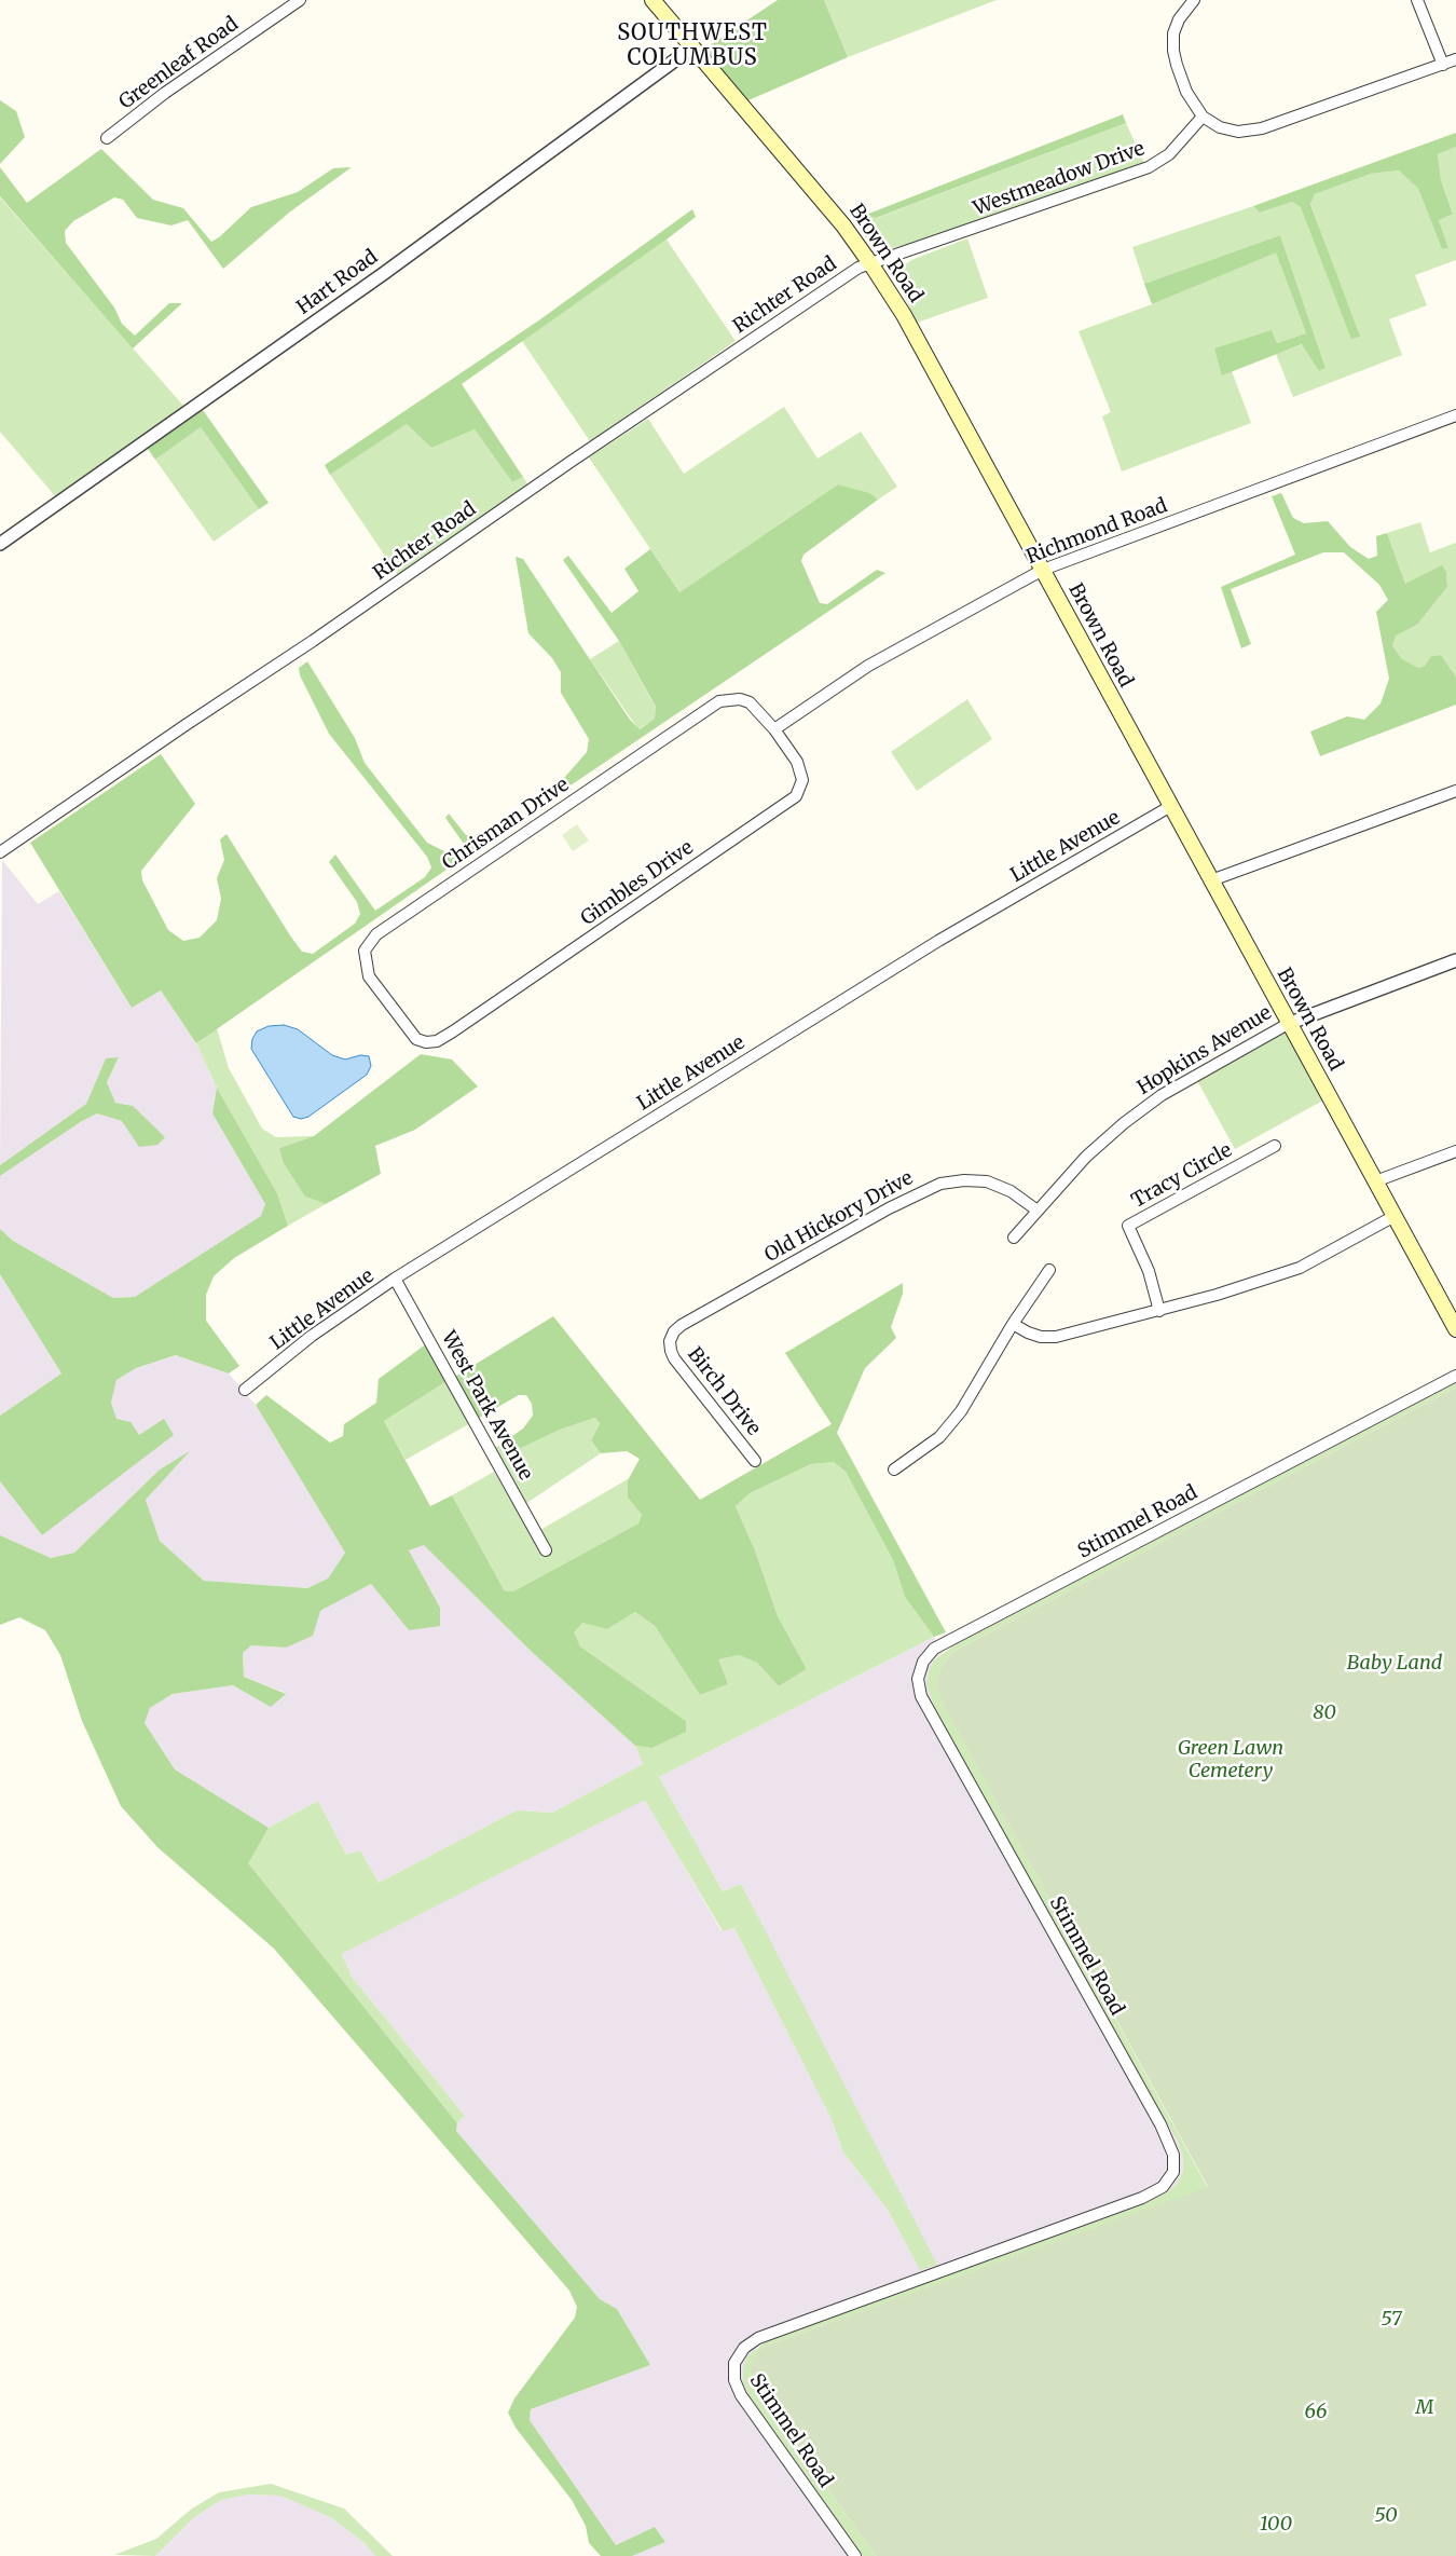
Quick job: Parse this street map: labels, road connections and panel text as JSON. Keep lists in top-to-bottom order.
{
  "streets": {
    "main road": ["Brown Road"],
    "street": [
      "Greenleaf Road",
      "Westmeadow Drive",
      "Hart Road",
      "Richter Road",
      "Richmond Road",
      "Chrisman Drive",
      "Little Avenue",
      "Gimbles Drive",
      "Hopkins Avenue",
      "Tracy Circle",
      "Old Hickory Drive",
      "Birch Drive",
      "West Park Avenue",
      "Stimmel Road"
    ]
  },
  "crossings": [
    ["Westmeadow Drive", "Brown Road"],
    ["Westmeadow Drive", "Richter Road"],
    ["Brown Road", "Hart Road"],
    ["Brown Road", "Richter Road"],
    ["Brown Road", "Richmond Road"],
    ["Brown Road", "Little Avenue"],
    ["Brown Road", "Hopkins Avenue"],
    ["Richmond Road", "Chrisman Drive"],
    ["Richmond Road", "Gimbles Drive"],
    ["Chrisman Drive", "Gimbles Drive"],
    ["Little Avenue", "West Park Avenue"],
    ["Hopkins Avenue", "Old Hickory Drive"],
    ["Old Hickory Drive", "Birch Drive"]
  ],
  "districts": ["SOUTHWEST COLUMBUS"],
  "parks": [
    "Baby Land",
    "80",
    "Green Lawn Cemetery",
    "57",
    "M",
    "66",
    "50",
    "100"
  ]
}
